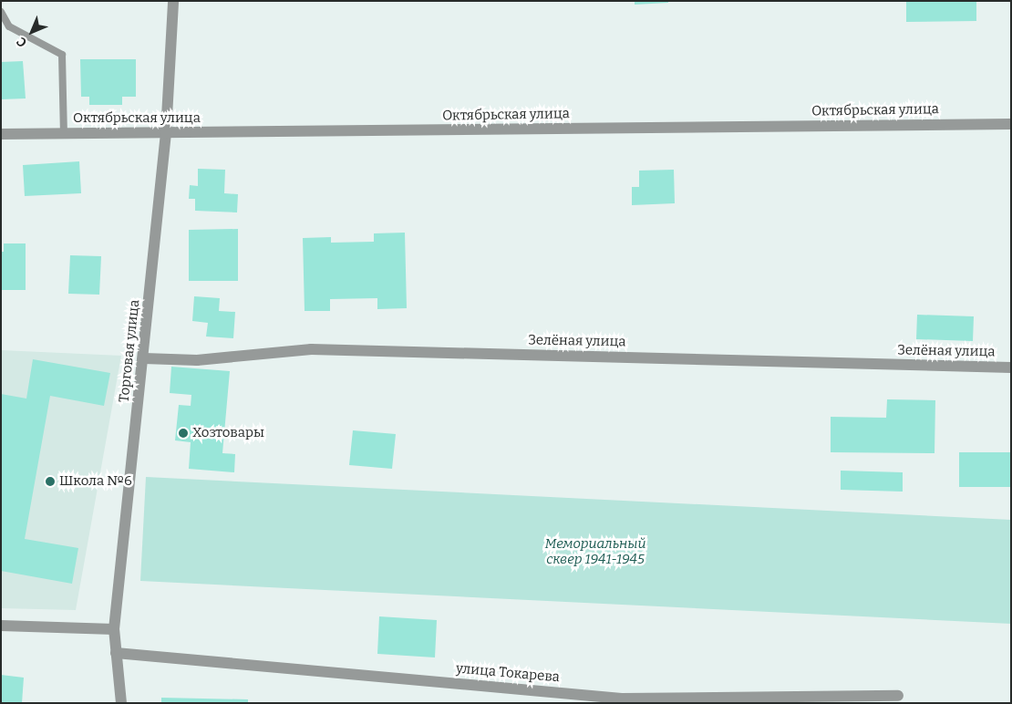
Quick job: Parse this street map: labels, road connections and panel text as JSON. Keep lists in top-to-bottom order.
{
  "streets": {
    "street": [
      "Октябрьская улица",
      "Зелёная улица",
      "Торговая улица",
      "улица Токарева"
    ]
  },
  "crossings": [
    ["Октябрьская улица", "Торговая улица"],
    ["Зелёная улица", "Торговая улица"],
    ["Торговая улица", "улица Токарева"]
  ],
  "parks": ["Мемориальный сквер 1941-1945"],
  "places": ["Хозтовары", "Школа №6"],
  "north": "bottom left"
}
